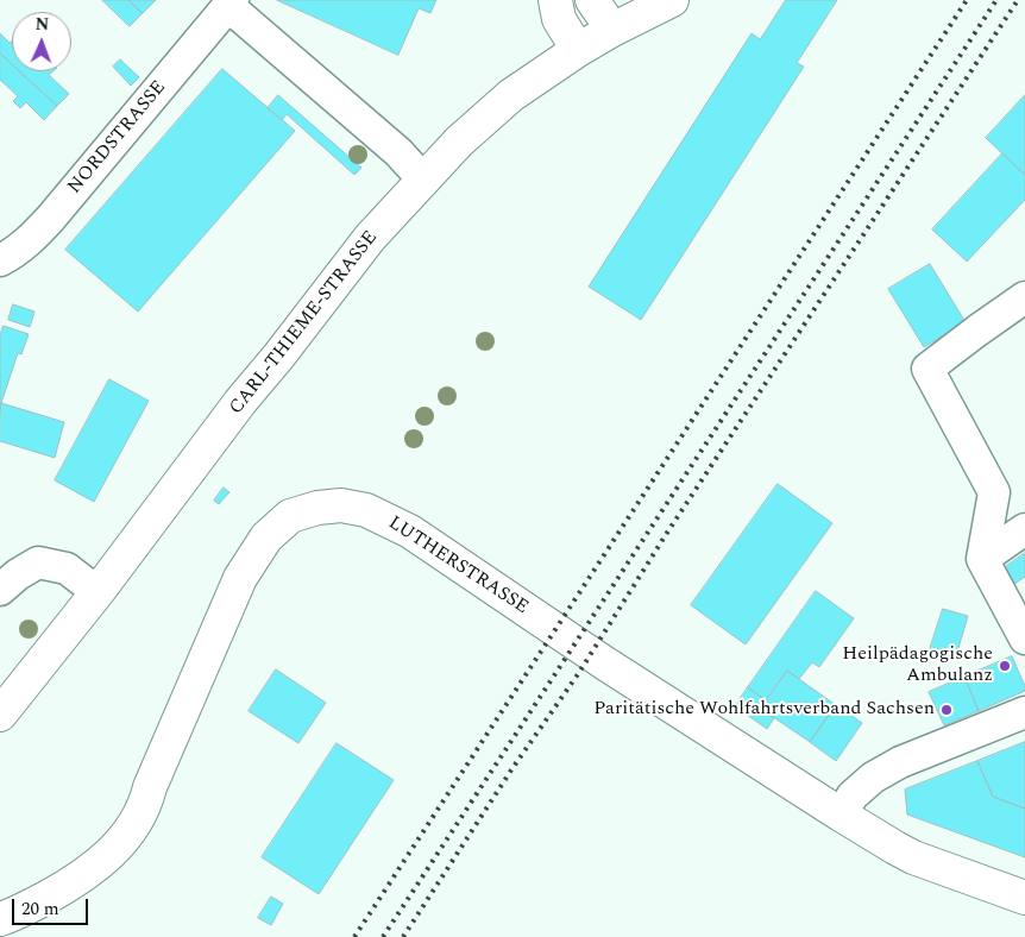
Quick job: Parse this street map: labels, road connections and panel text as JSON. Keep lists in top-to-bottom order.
{
  "streets": {
    "main road": ["CARL-THIEME-STRASSE", "LUTHERSTRASSE"],
    "street": ["NORDSTRASSE"]
  },
  "crossings": [
    ["NORDSTRASSE", "CARL-THIEME-STRASSE"]
  ],
  "places": ["Heilpädagogische Ambulanz", "Paritätische Wohlfahrtsverband Sachsen"],
  "scale_bar": "20 m",
  "north": "top"
}
